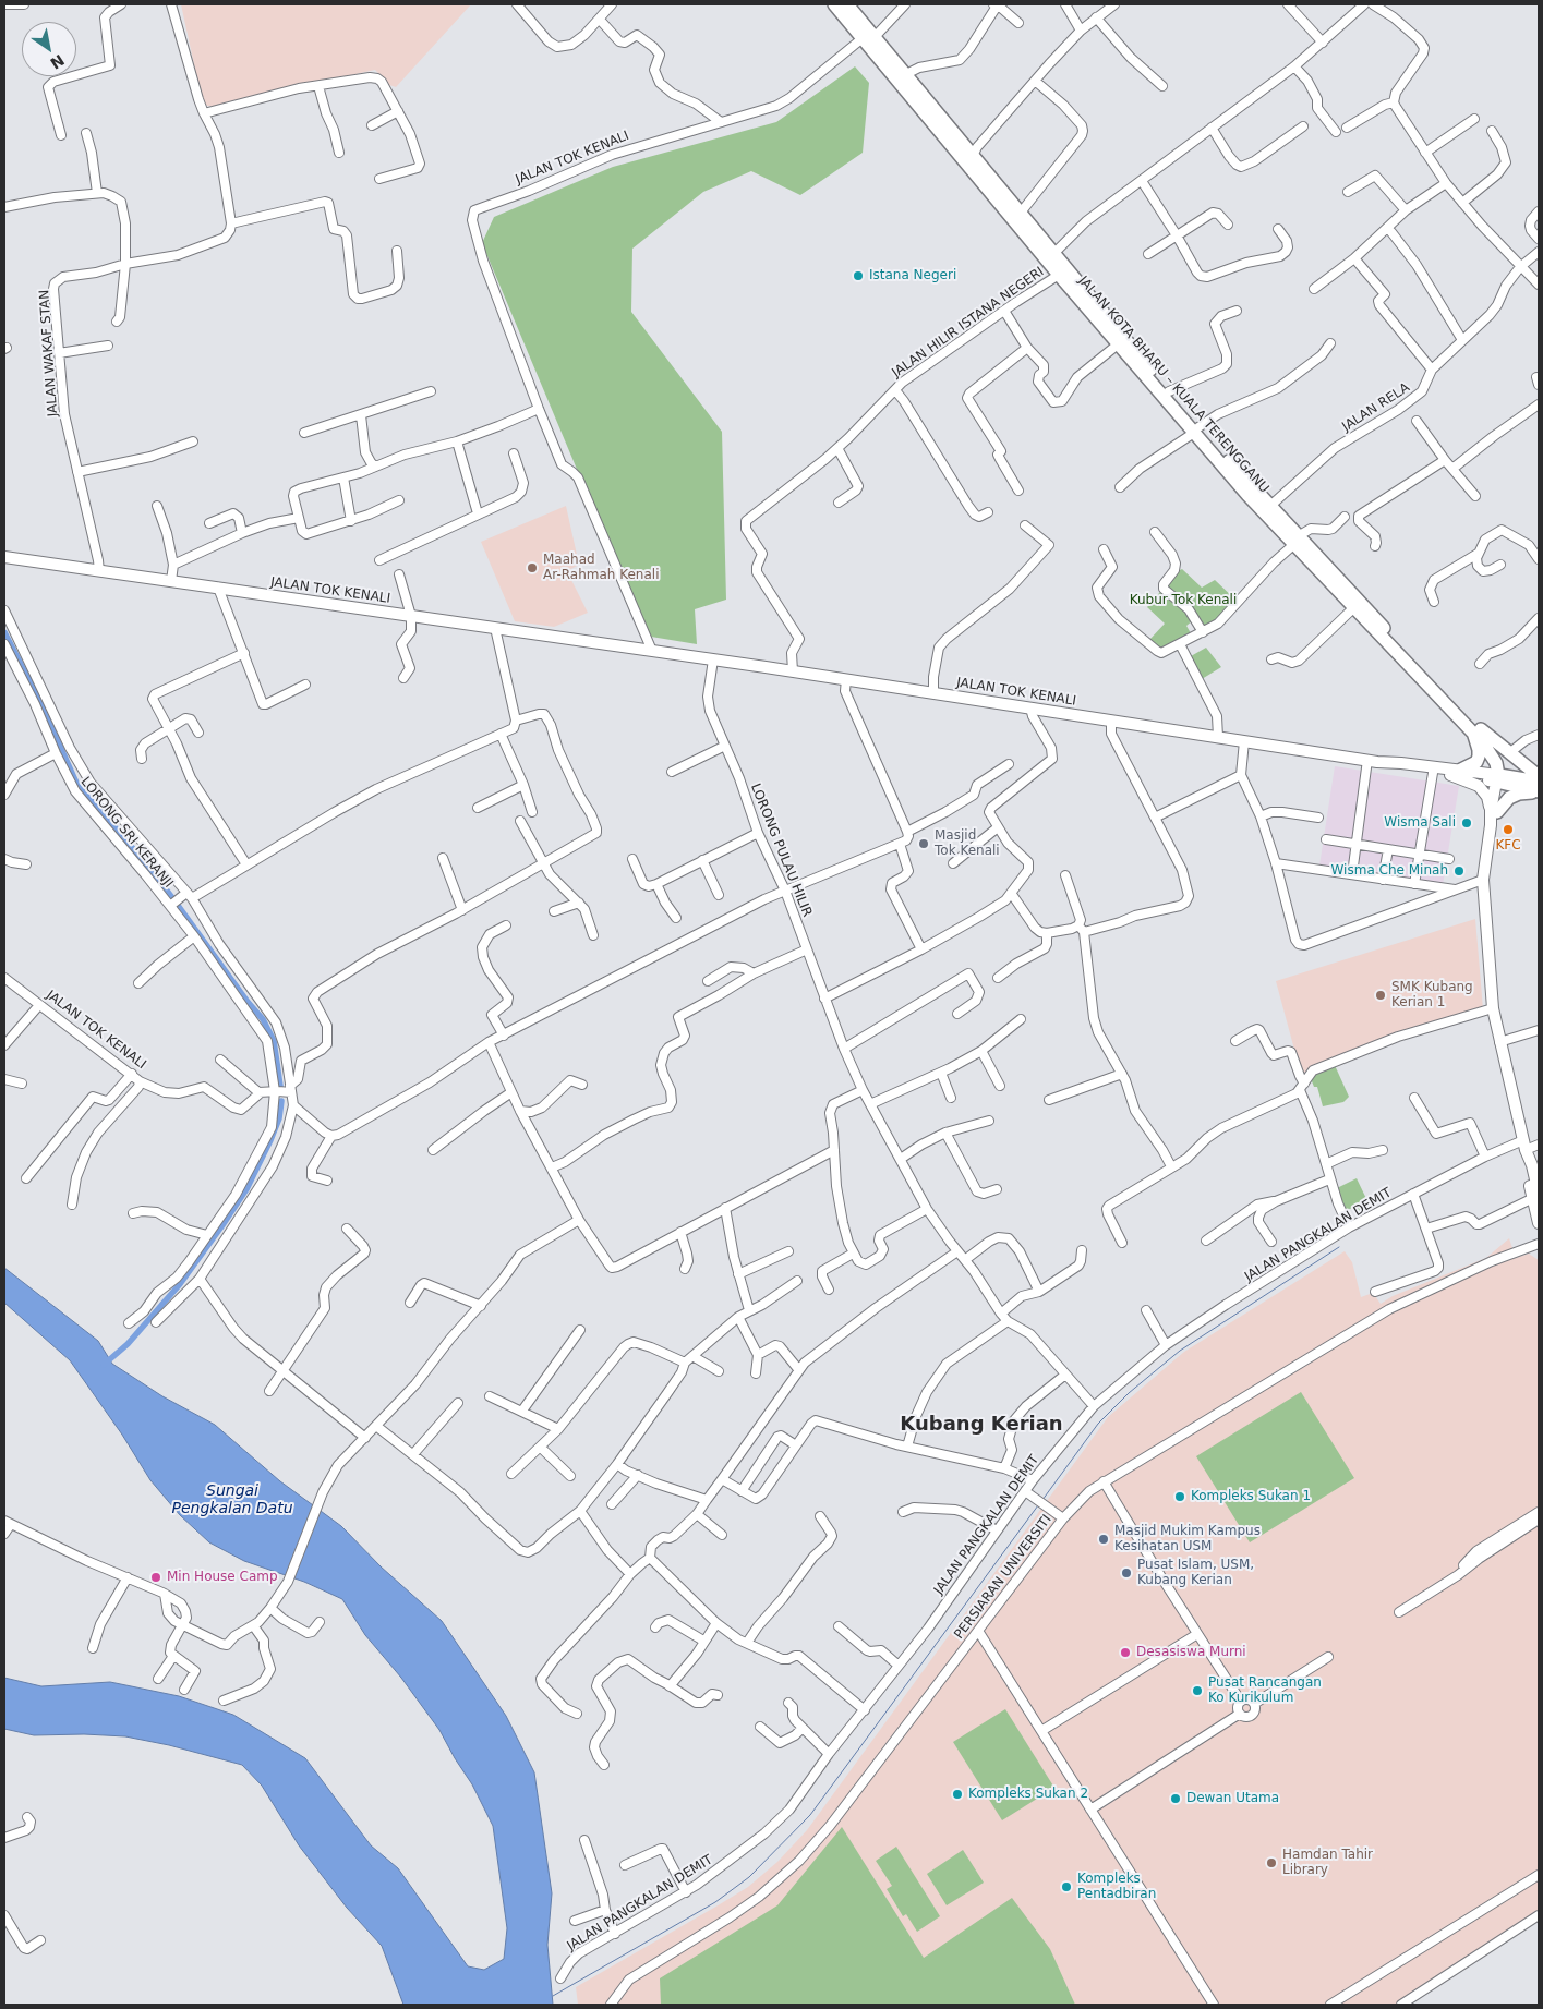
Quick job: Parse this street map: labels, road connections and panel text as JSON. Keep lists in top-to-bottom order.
{
  "streets": {
    "highway": ["JALAN KOTA BHARU – KUALA TERENGGANU"],
    "main road": ["JALAN TOK KENALI"],
    "street": [
      "JALAN HILIR ISTANA NEGERI",
      "JALAN WAKAF STAN",
      "JALAN RELA",
      "LORONG SRI KERANJI",
      "LORONG PULAU HILIR",
      "JALAN PANGKALAN DEMIT",
      "PERSIARAN UNIVERSITI"
    ]
  },
  "crossings": [
    ["JALAN TOK KENALI", "JALAN HILIR ISTANA NEGERI"],
    ["JALAN TOK KENALI", "JALAN WAKAF STAN"],
    ["JALAN TOK KENALI", "JALAN KOTA BHARU – KUALA TERENGGANU"],
    ["JALAN TOK KENALI", "LORONG PULAU HILIR"],
    ["JALAN HILIR ISTANA NEGERI", "JALAN KOTA BHARU – KUALA TERENGGANU"],
    ["JALAN KOTA BHARU – KUALA TERENGGANU", "JALAN RELA"],
    ["LORONG PULAU HILIR", "JALAN PANGKALAN DEMIT"]
  ],
  "districts": ["Kubang Kerian"],
  "water": ["Sungai Pengkalan Datu"],
  "parks": ["Kubur Tok Kenali"],
  "places": [
    "Istana Negeri",
    "Maahad Ar-Rahmah Kenali",
    "Wisma Sali",
    "KFC",
    "Masjid Tok Kenali",
    "Wisma Che Minah",
    "SMK Kubang Kerian 1",
    "Kompleks Sukan 1",
    "Masjid Mukim Kampus Kesihatan USM",
    "Pusat Islam, USM, Kubang Kerian",
    "Min House Camp",
    "Desasiswa Murni",
    "Pusat Rancangan Ko Kurikulum",
    "Kompleks Sukan 2",
    "Dewan Utama",
    "Hamdan Tahir Library",
    "Kompleks Pentadbiran"
  ],
  "north": "bottom right"
}
